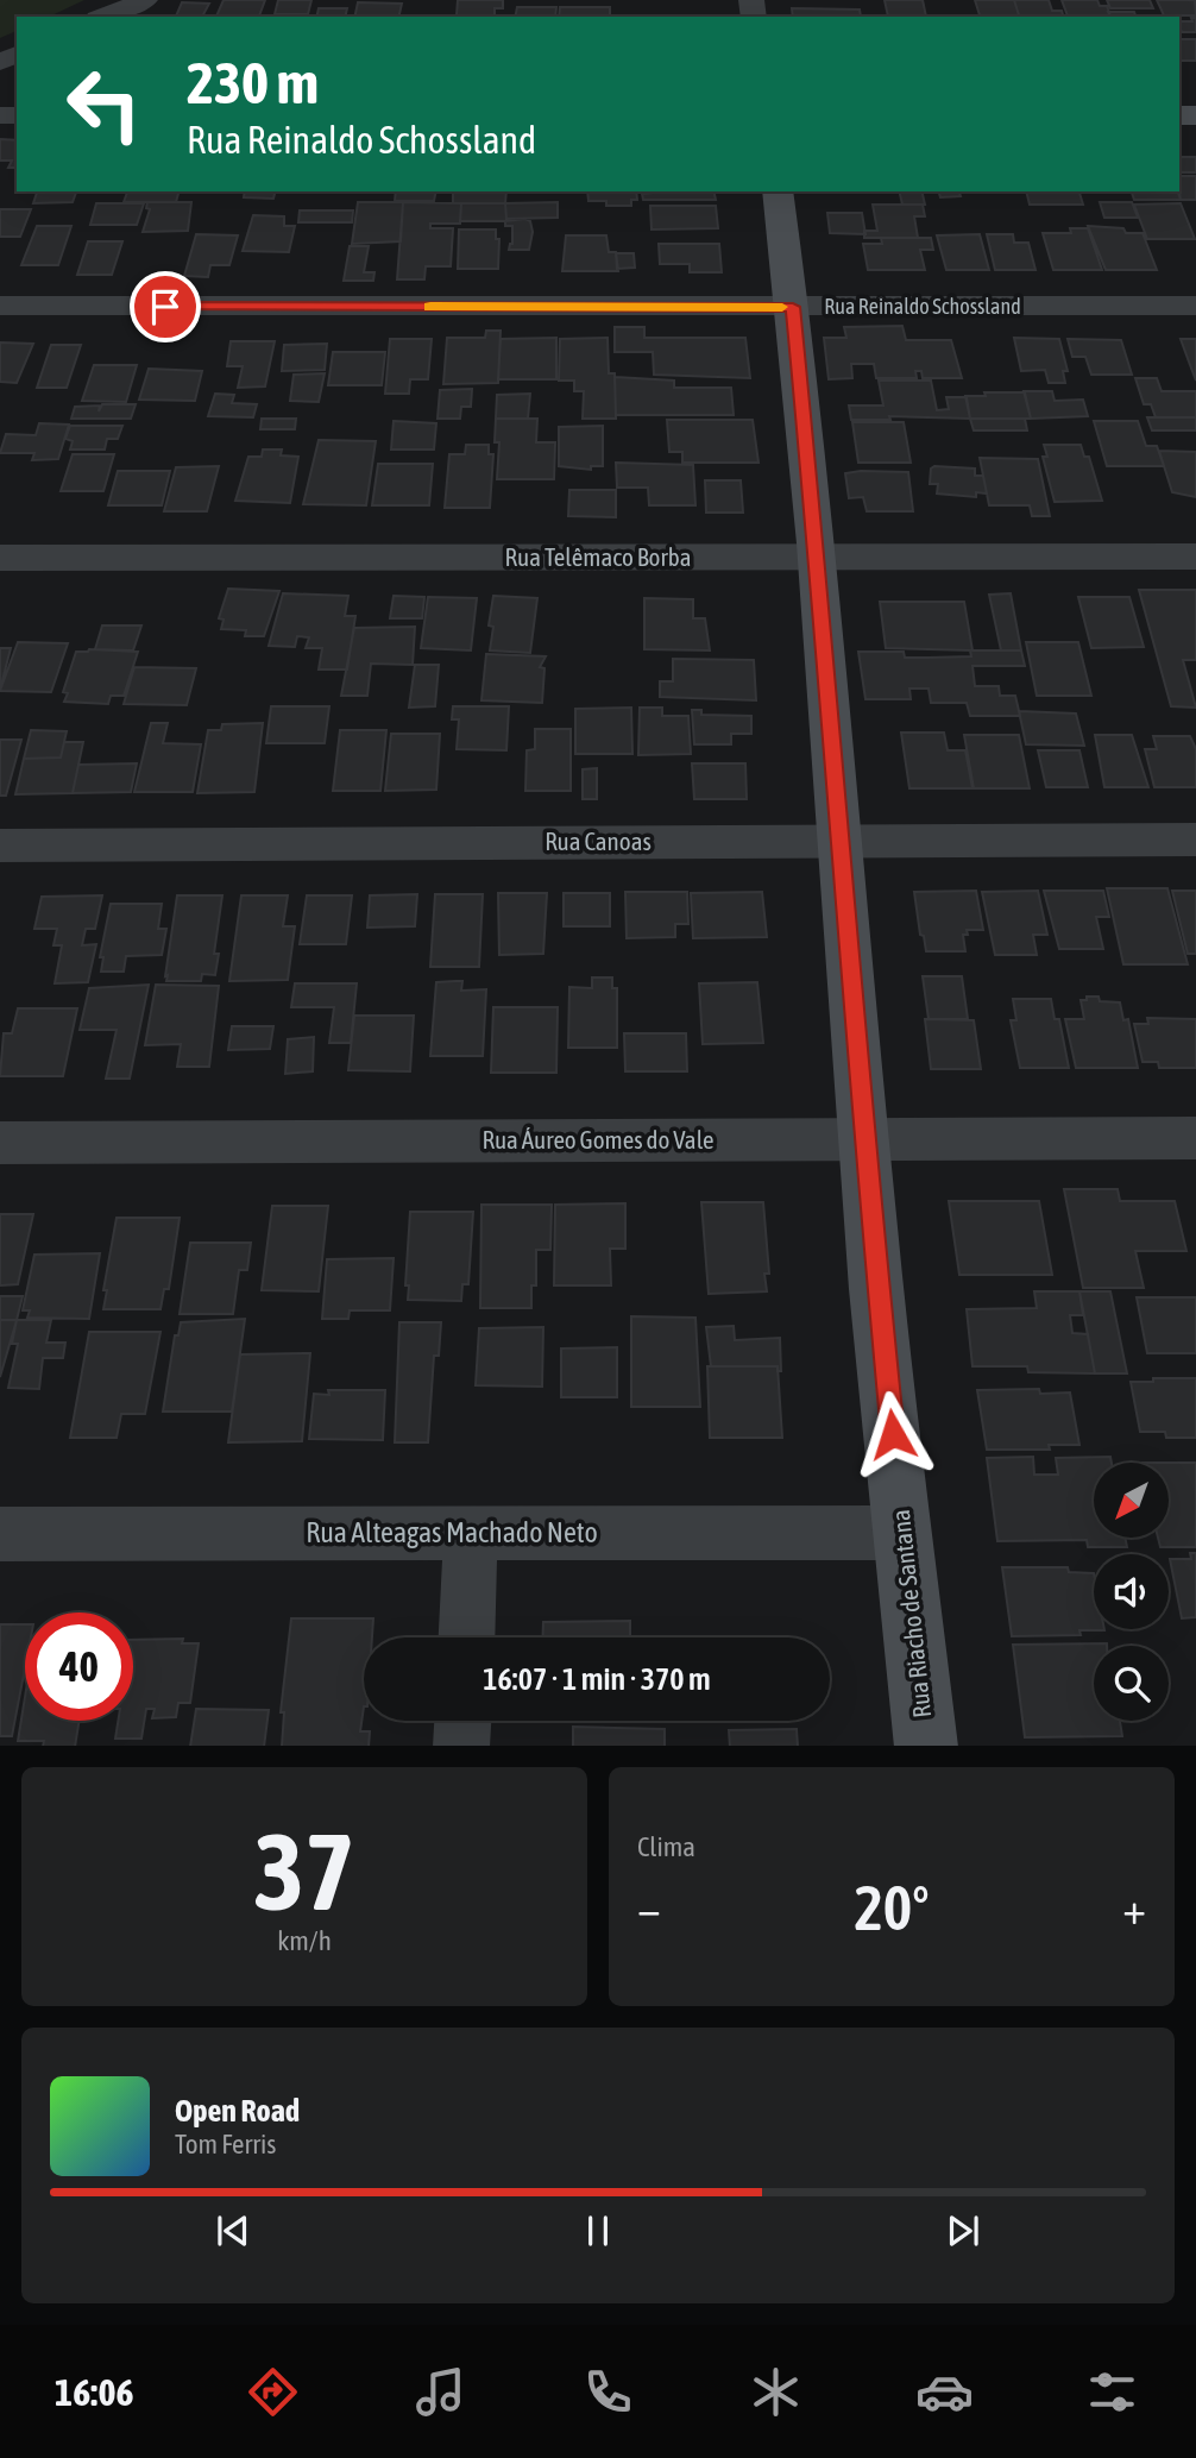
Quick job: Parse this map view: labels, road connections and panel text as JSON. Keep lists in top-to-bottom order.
{
  "streets": {
    "street": [
      "Rua Reinaldo Schossland",
      "Rua Telêmaco Borba",
      "Rua Canoas",
      "Rua Áureo Gomes do Vale",
      "Rua Alteagas Machado Neto",
      "Rua Riacho de Santana"
    ]
  },
  "crossings": [
    ["Rua Reinaldo Schossland", "Rua Riacho de Santana"],
    ["Rua Telêmaco Borba", "Rua Riacho de Santana"],
    ["Rua Canoas", "Rua Riacho de Santana"],
    ["Rua Áureo Gomes do Vale", "Rua Riacho de Santana"],
    ["Rua Alteagas Machado Neto", "Rua Riacho de Santana"]
  ],
  "north": "bottom left",
  "page": {
    "turn": ["230 m", "Rua Reinaldo Schossland"],
    "limit": "40",
    "trip": "16:07 · 1 min · 370 m",
    "tile": [
      ["37", "km/h"],
      "Clima"
    ],
    "heat": ["−", "20°", "+"],
    "song": ["Open Road", "Tom Ferris"],
    "tabs": "16:06"
  }
}
